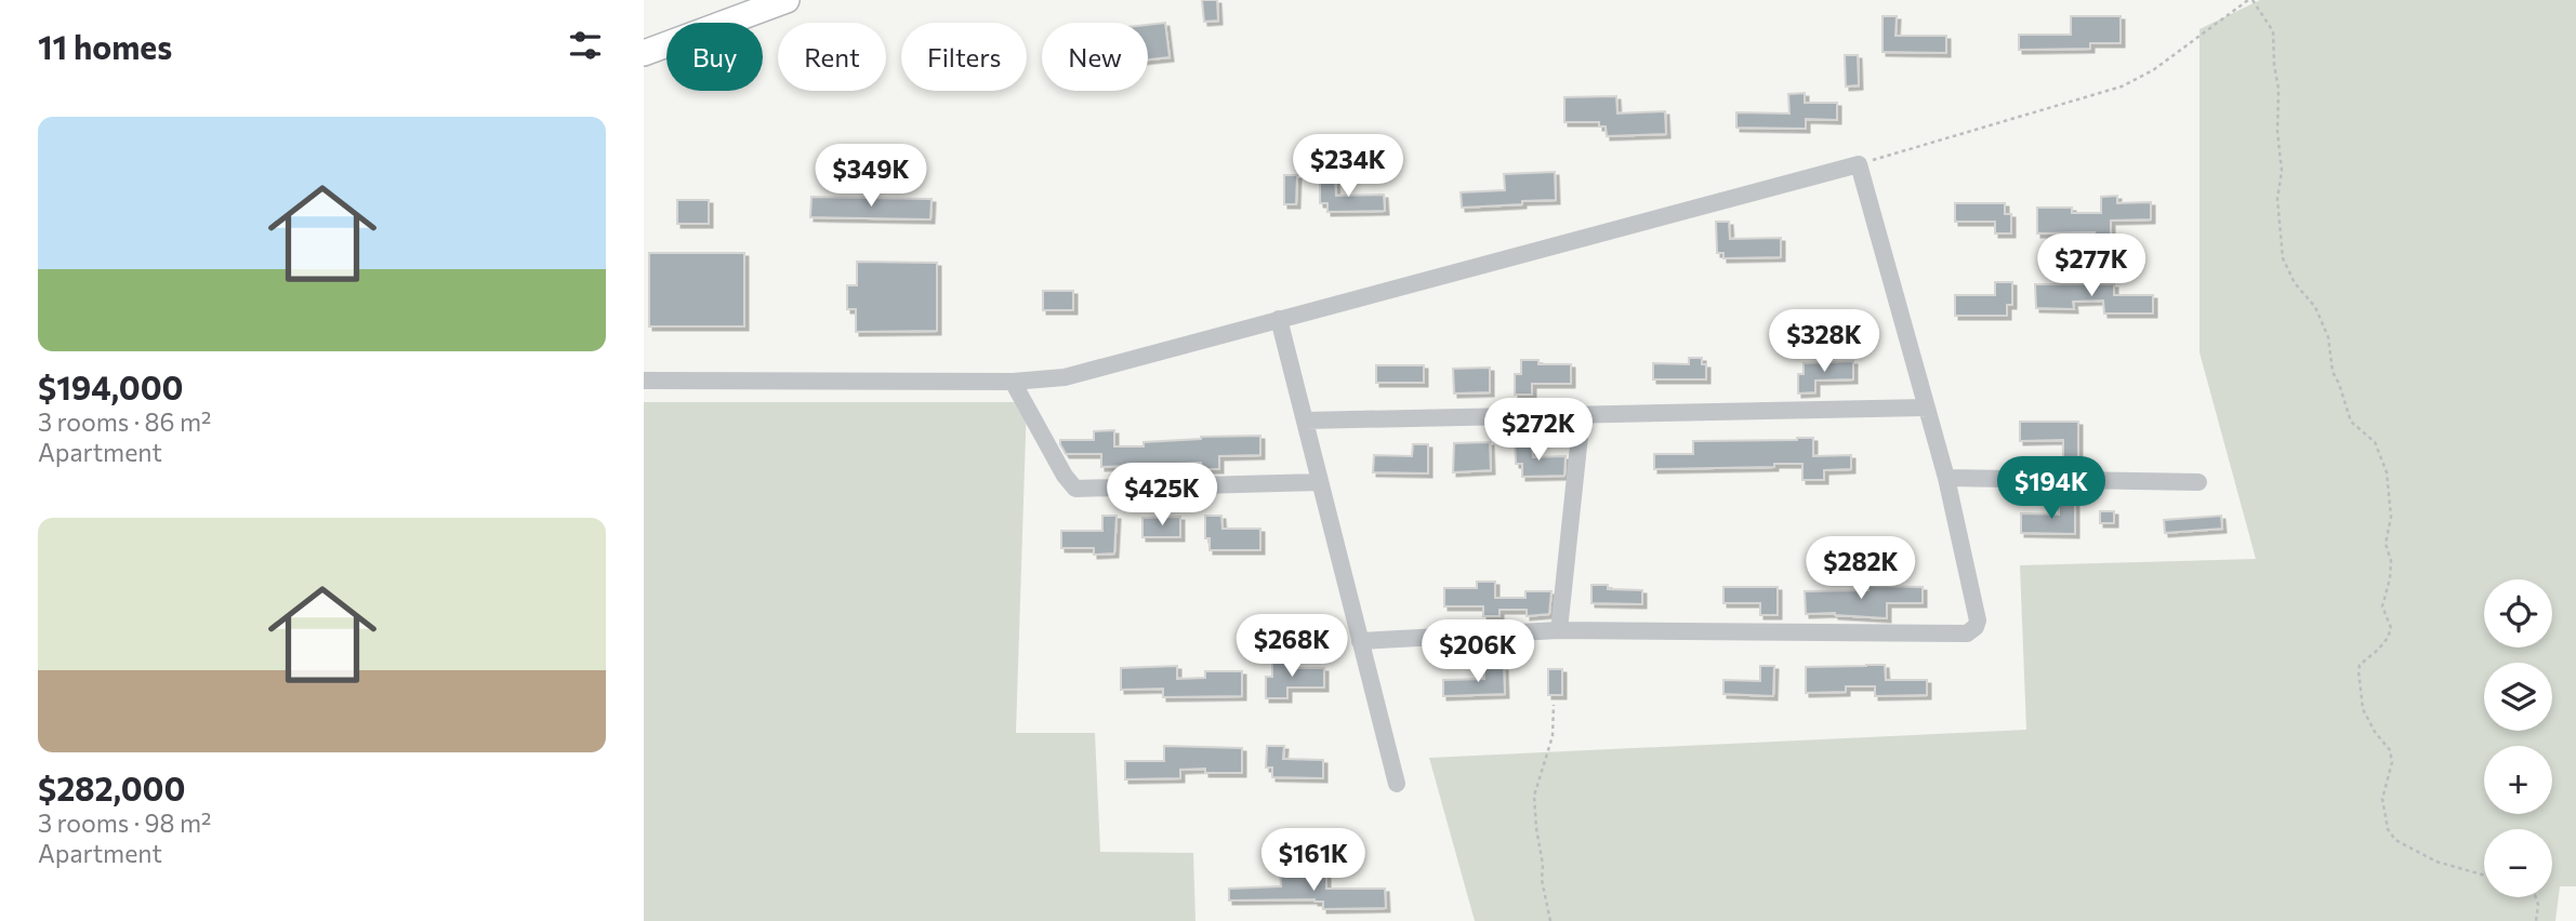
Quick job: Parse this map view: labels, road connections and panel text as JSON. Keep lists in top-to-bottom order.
{
  "page": {
    "heading": "11 homes",
    "chip": [
      "Buy",
      "Rent",
      "Filters",
      "New"
    ],
    "list": [
      {
        "name": "$194,000",
        "note": "3 rooms · 86 m² · Apartment"
      },
      {
        "name": "$282,000",
        "note": "3 rooms · 98 m² · Apartment"
      }
    ],
    "price": [
      "$234K",
      "$349K",
      "$277K",
      "$328K",
      "$272K",
      "$194K",
      "$425K",
      "$282K",
      "$268K",
      "$206K",
      "$161K"
    ],
    "map_buttons": ["+", "−"]
  }
}
